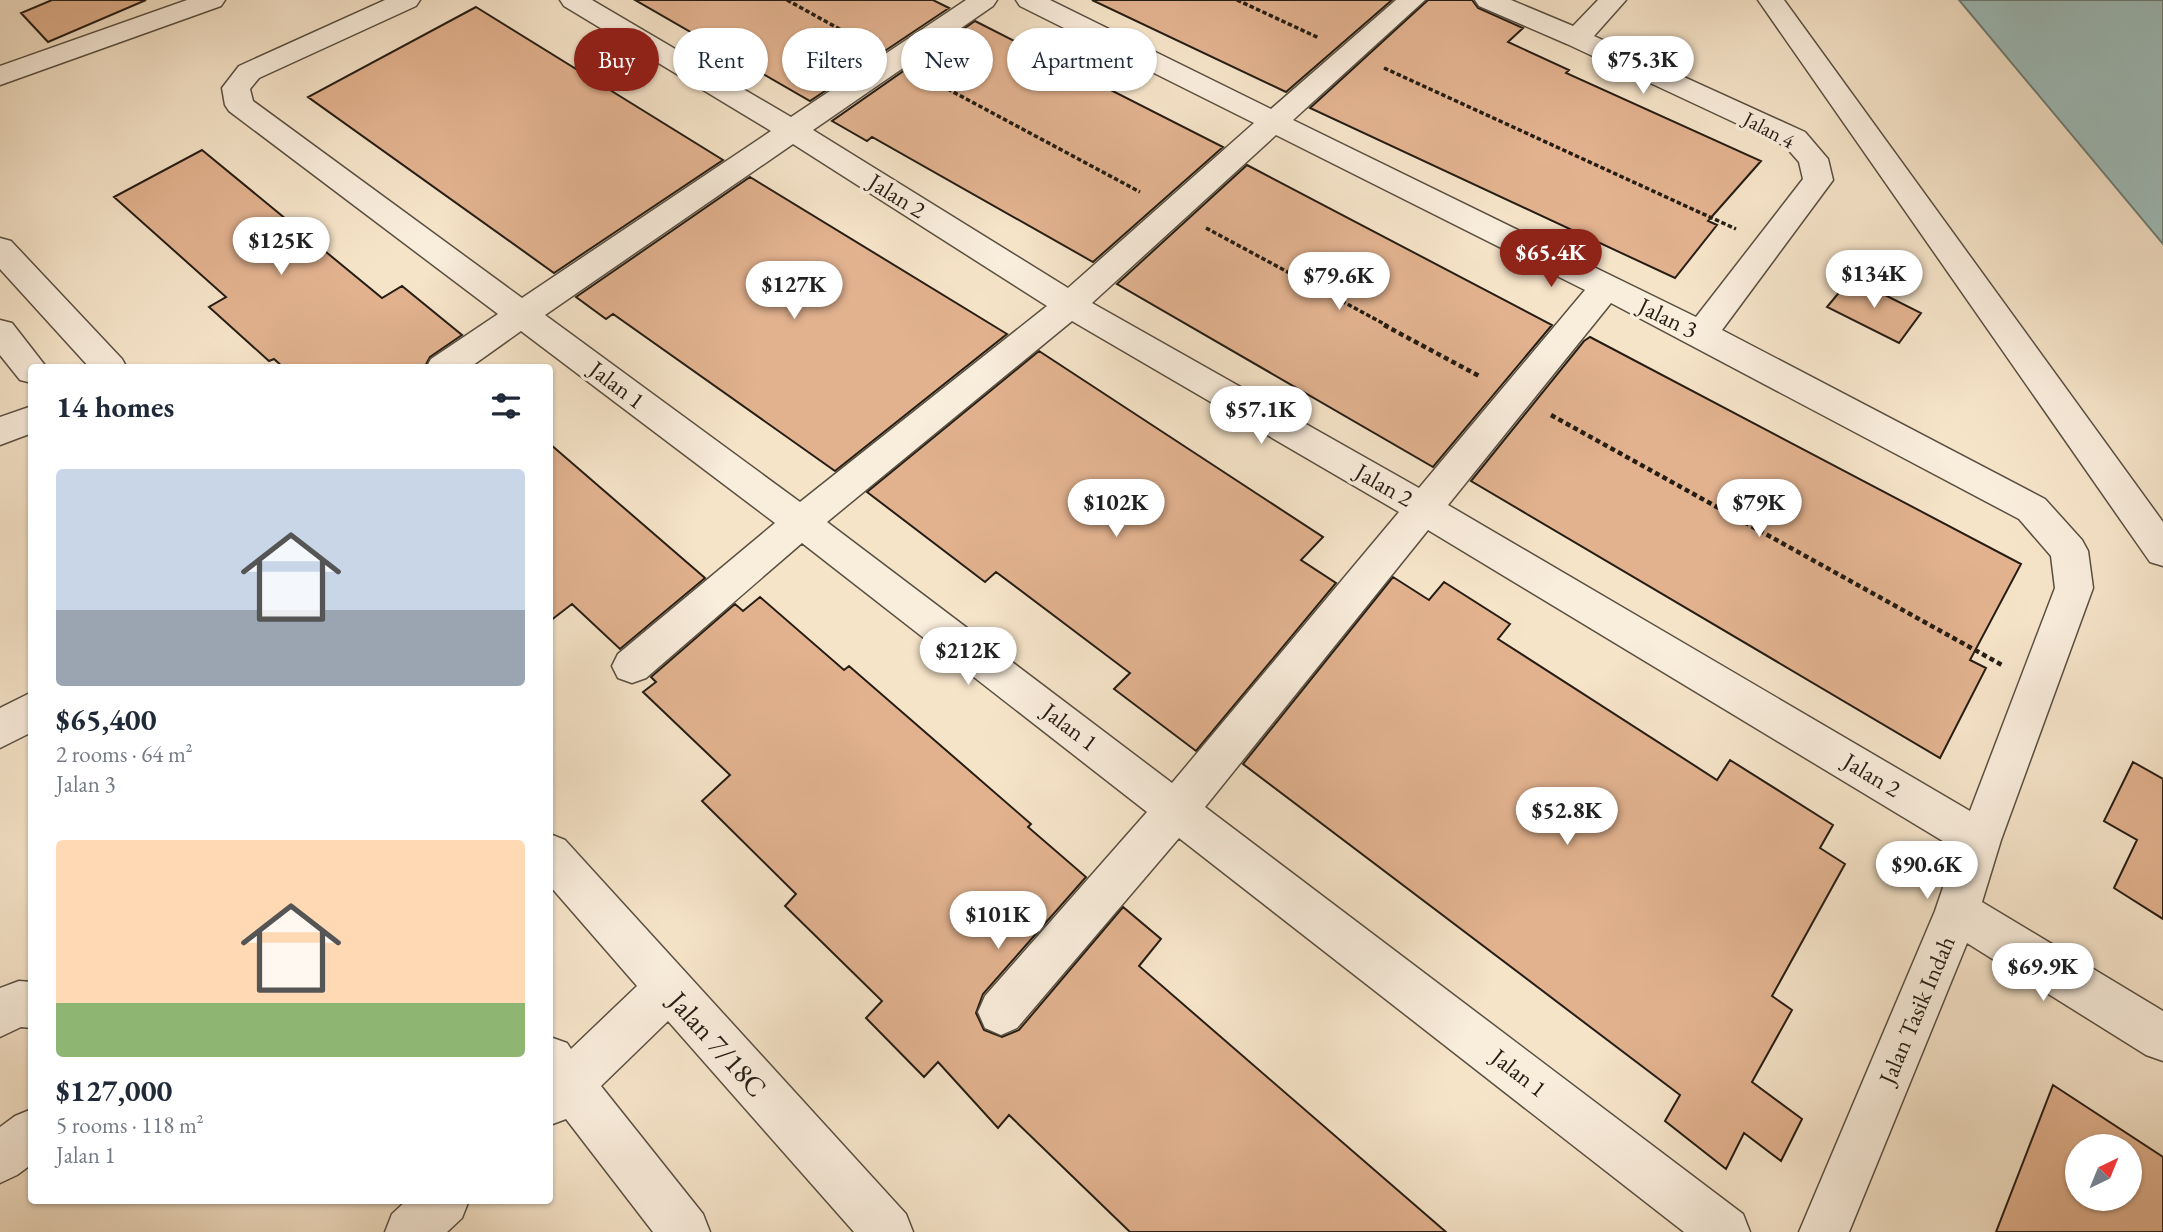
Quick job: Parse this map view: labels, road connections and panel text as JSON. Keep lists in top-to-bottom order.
{
  "streets": {
    "street": [
      "Jalan 4",
      "Jalan 2",
      "Jalan 3",
      "Jalan 1",
      "Jalan Tasik Indah",
      "Jalan 7/18C"
    ]
  },
  "crossings": [
    ["Jalan 4", "Jalan 3"],
    ["Jalan 2", "Jalan Tasik Indah"],
    ["Jalan 3", "Jalan Tasik Indah"]
  ],
  "north": "top right",
  "page": {
    "chip": [
      "Buy",
      "Rent",
      "Filters",
      "New",
      "Apartment"
    ],
    "price": [
      "$75.3K",
      "$125K",
      "$65.4K",
      "$134K",
      "$79.6K",
      "$127K",
      "$57.1K",
      "$102K",
      "$79K",
      "$212K",
      "$52.8K",
      "$90.6K",
      "$101K",
      "$69.9K"
    ],
    "heading": "14 homes",
    "list": [
      {
        "name": "$65,400",
        "note": "2 rooms · 64 m² · Jalan 3"
      },
      {
        "name": "$127,000",
        "note": "5 rooms · 118 m² · Jalan 1"
      }
    ]
  }
}
